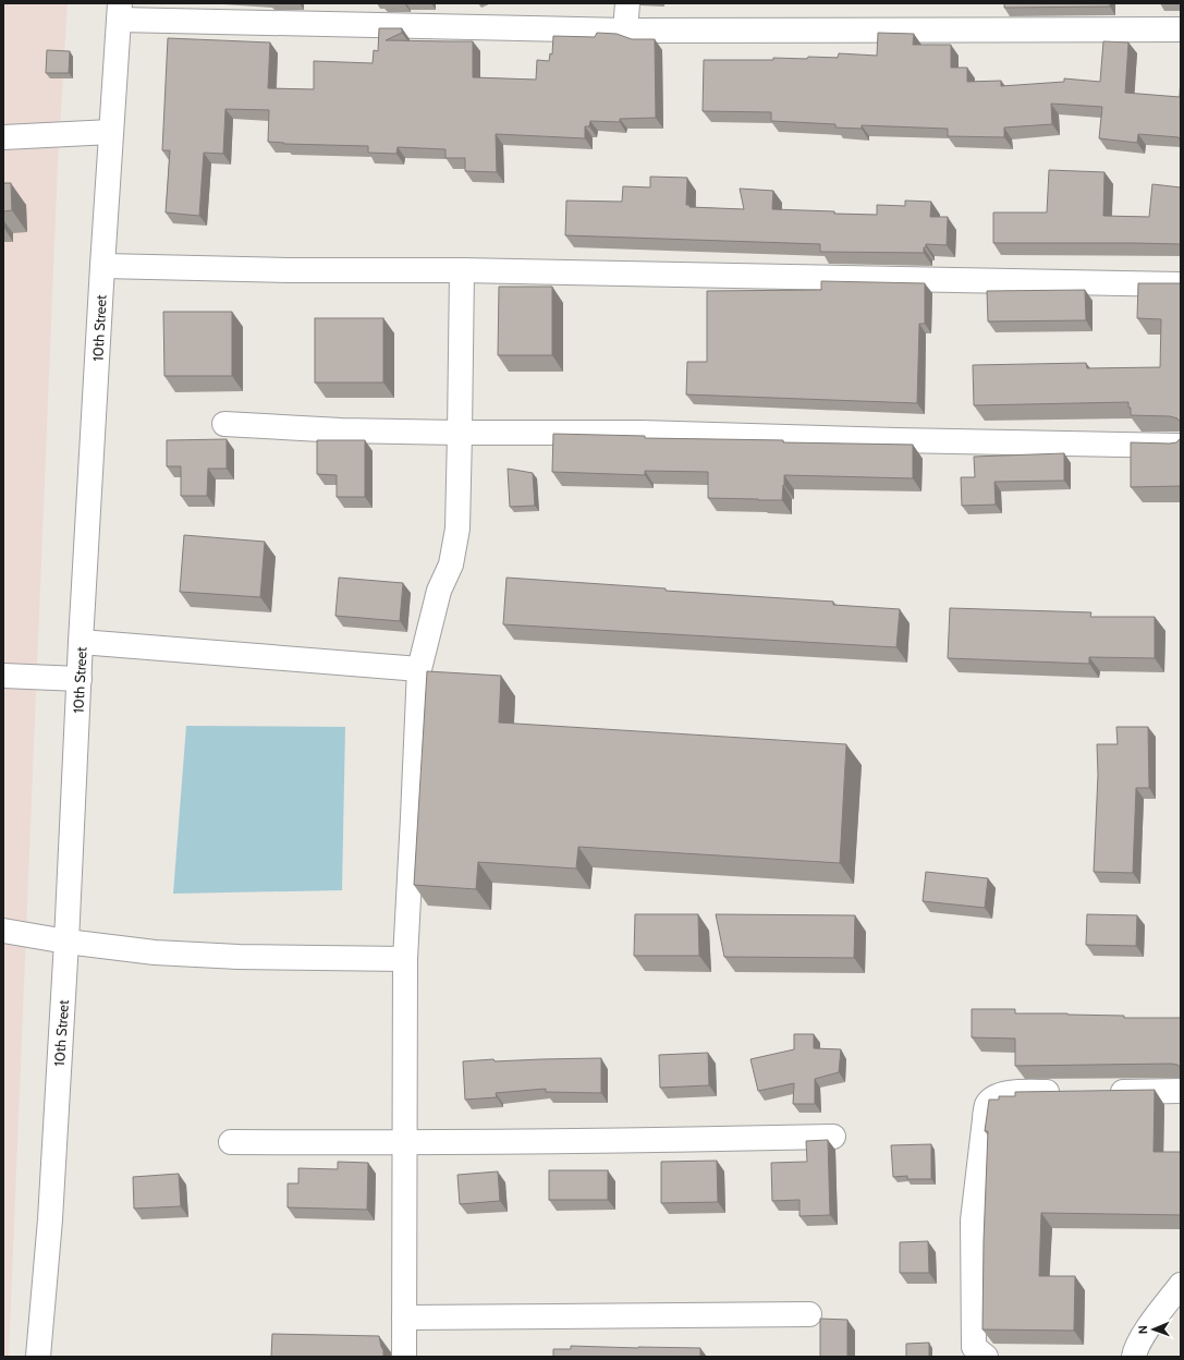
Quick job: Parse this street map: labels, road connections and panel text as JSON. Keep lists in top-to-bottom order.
{
  "streets": {
    "street": ["10th Street"]
  },
  "north": "left"
}
